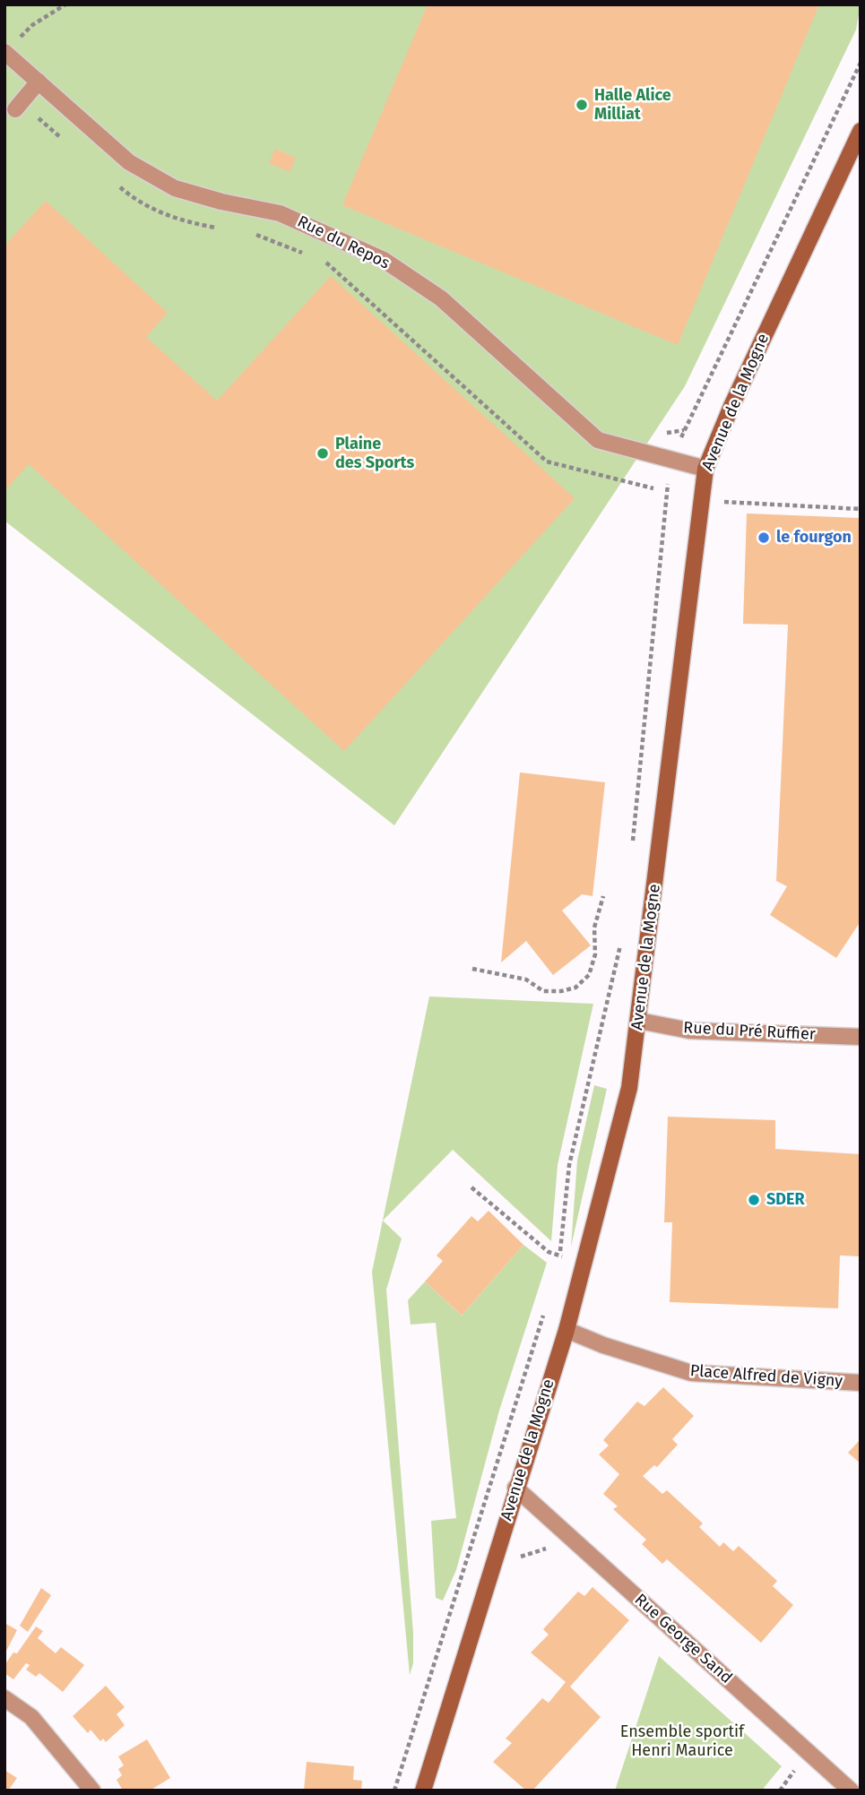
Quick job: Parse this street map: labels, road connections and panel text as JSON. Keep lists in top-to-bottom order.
{
  "streets": {
    "street": [
      "Rue du Repos",
      "Avenue de la Mogne",
      "Rue du Pré Ruffier",
      "Place Alfred de Vigny",
      "Rue George Sand"
    ]
  },
  "crossings": [
    ["Rue du Repos", "Avenue de la Mogne"],
    ["Avenue de la Mogne", "Rue du Pré Ruffier"],
    ["Avenue de la Mogne", "Place Alfred de Vigny"],
    ["Avenue de la Mogne", "Rue George Sand"]
  ],
  "parks": ["Ensemble sportif Henri Maurice"],
  "places": [
    "Halle Alice Milliat",
    "Plaine des Sports",
    "le fourgon",
    "SDER"
  ]
}
